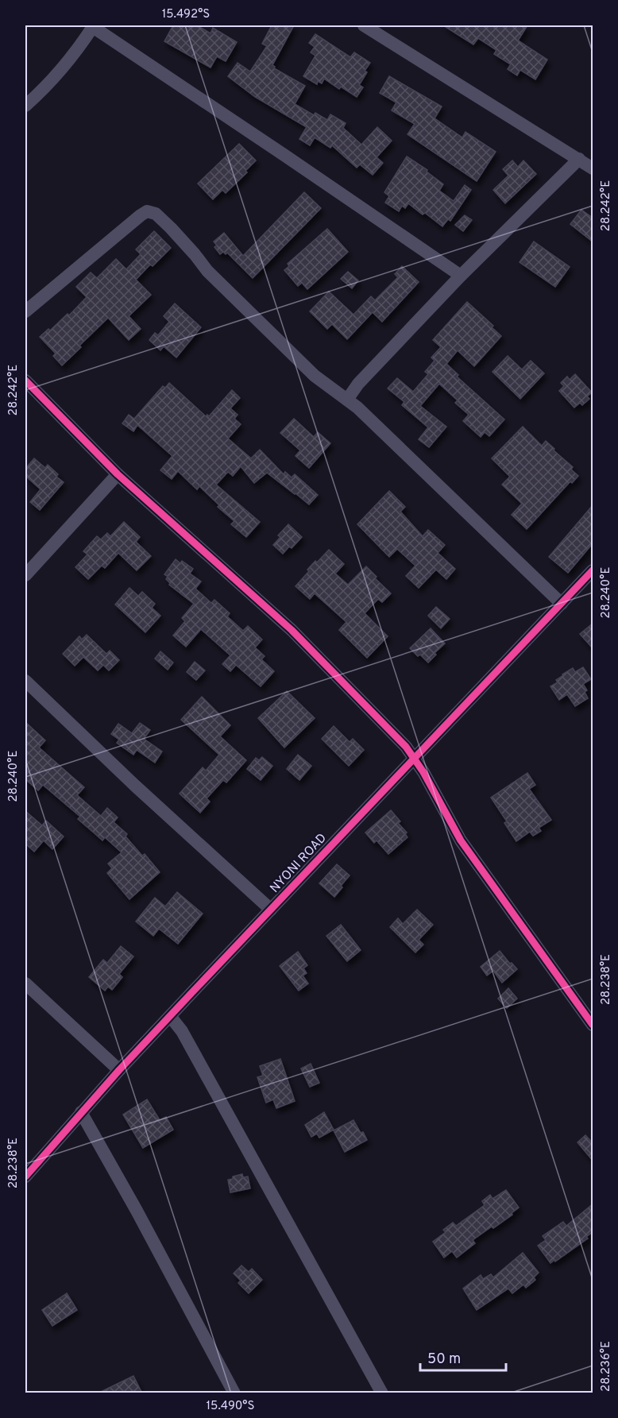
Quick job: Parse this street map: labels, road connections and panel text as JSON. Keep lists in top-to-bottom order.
{
  "streets": {
    "street": ["NYONI ROAD"]
  },
  "scale_bar": "50 m",
  "coordinates": [
    "15.492°S",
    "28.242°E",
    "28.240°E",
    "28.238°E",
    "28.236°E",
    "15.490°S"
  ]
}
